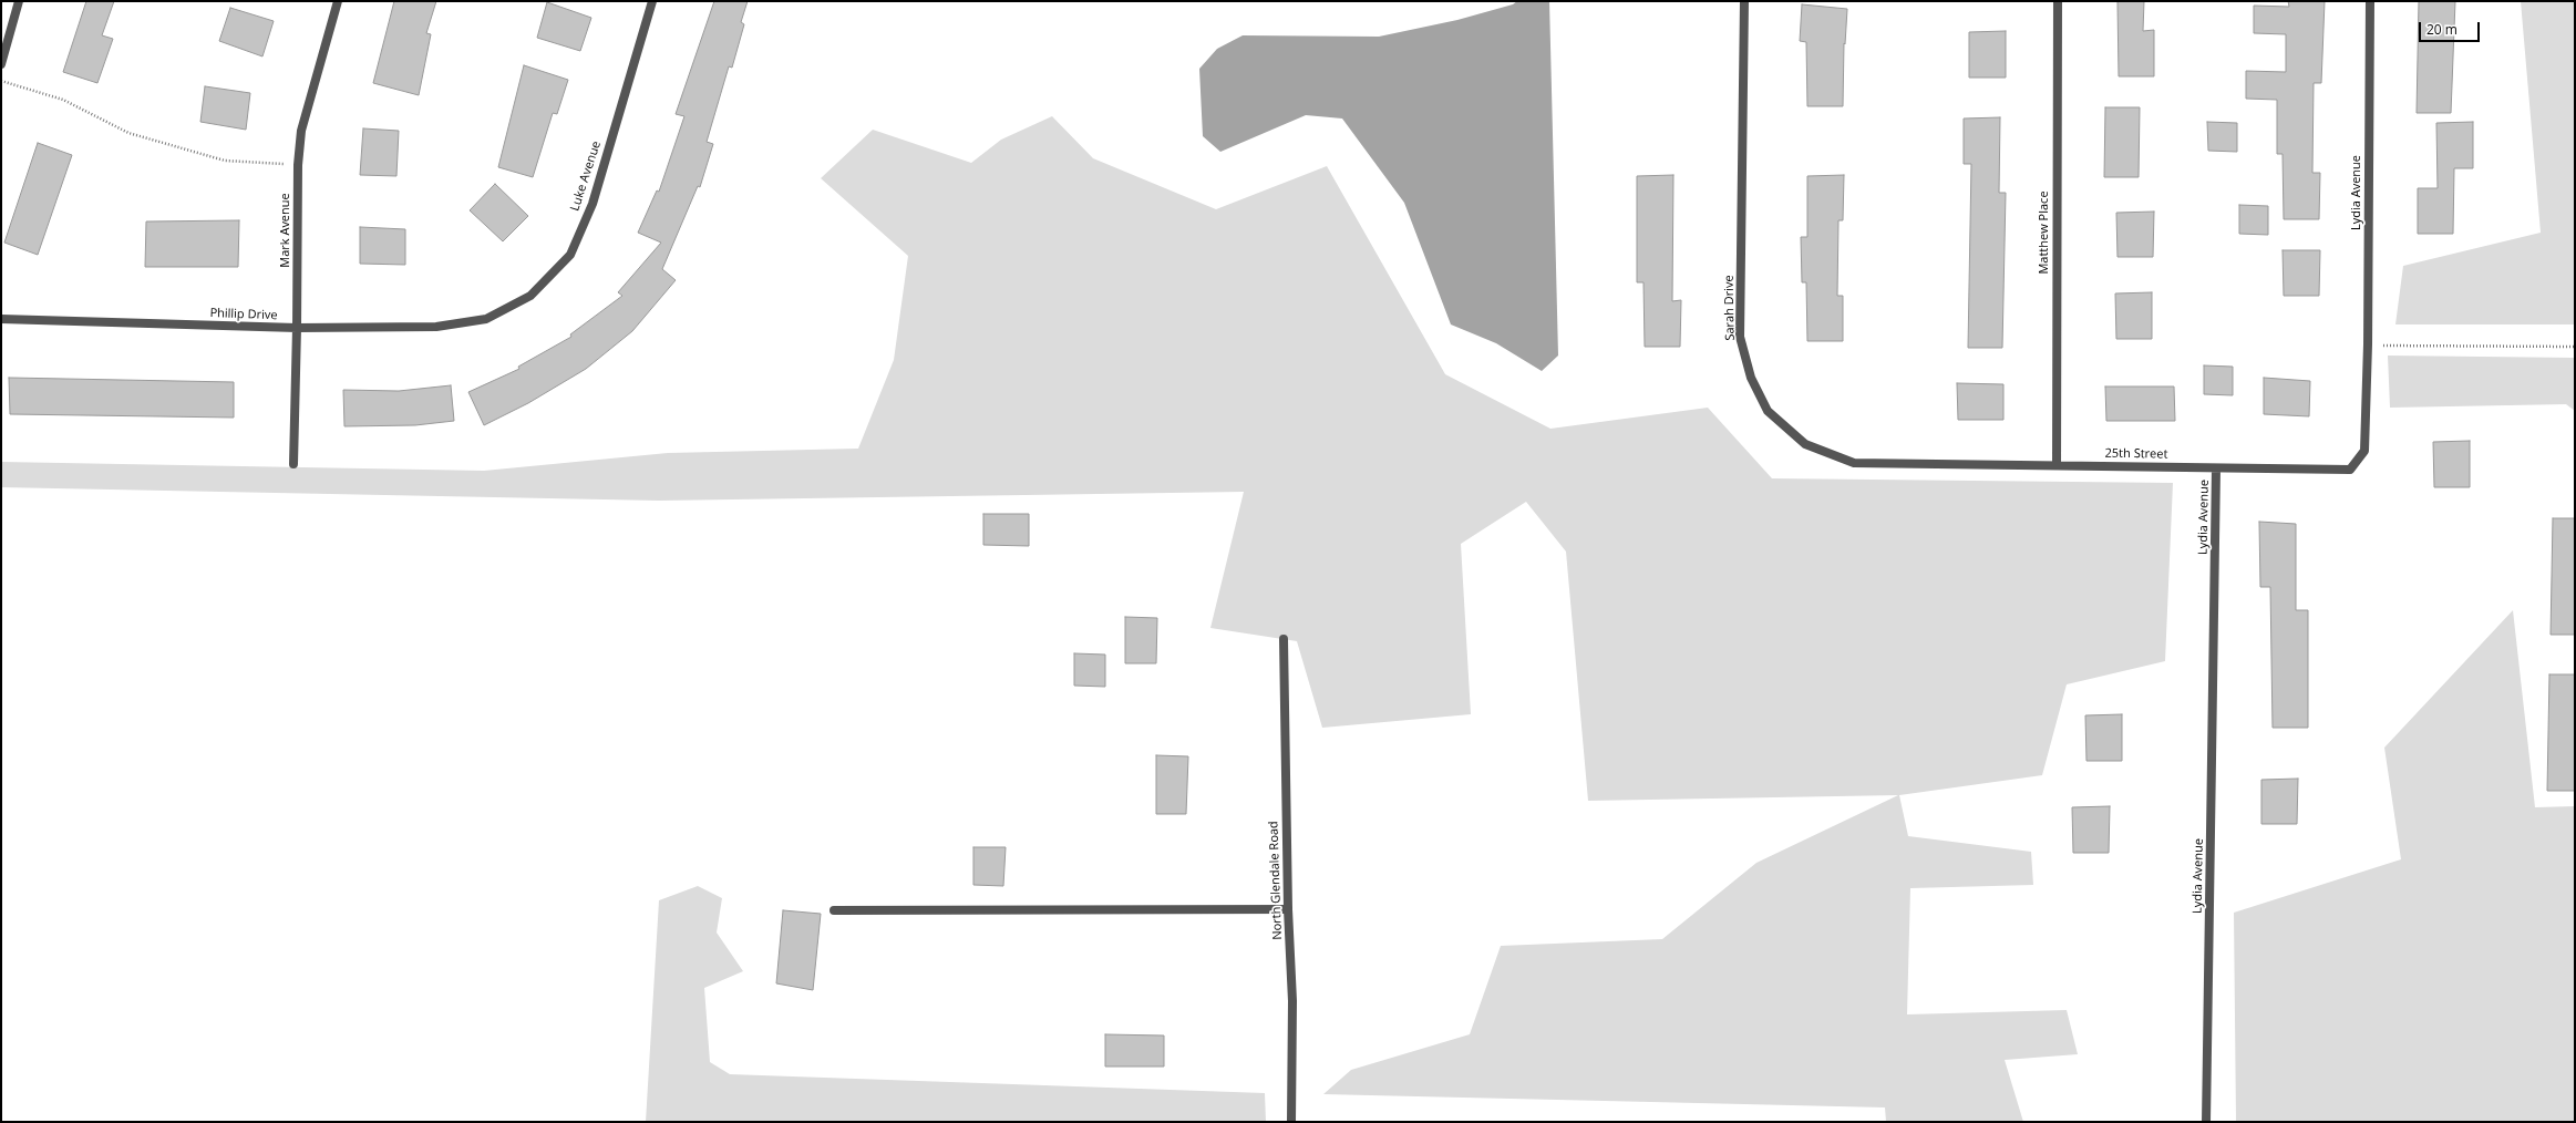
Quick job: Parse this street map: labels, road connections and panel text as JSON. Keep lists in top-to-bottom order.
{
  "streets": {
    "street": [
      "Luke Avenue",
      "Lydia Avenue",
      "Mark Avenue",
      "Matthew Place",
      "Sarah Drive",
      "Phillip Drive",
      "25th Street",
      "North Glendale Road"
    ]
  },
  "crossings": [
    ["Luke Avenue", "Phillip Drive"],
    ["Lydia Avenue", "25th Street"],
    ["Mark Avenue", "Phillip Drive"],
    ["Matthew Place", "Sarah Drive"],
    ["Matthew Place", "25th Street"],
    ["Sarah Drive", "25th Street"]
  ],
  "scale_bar": "20 m"
}
